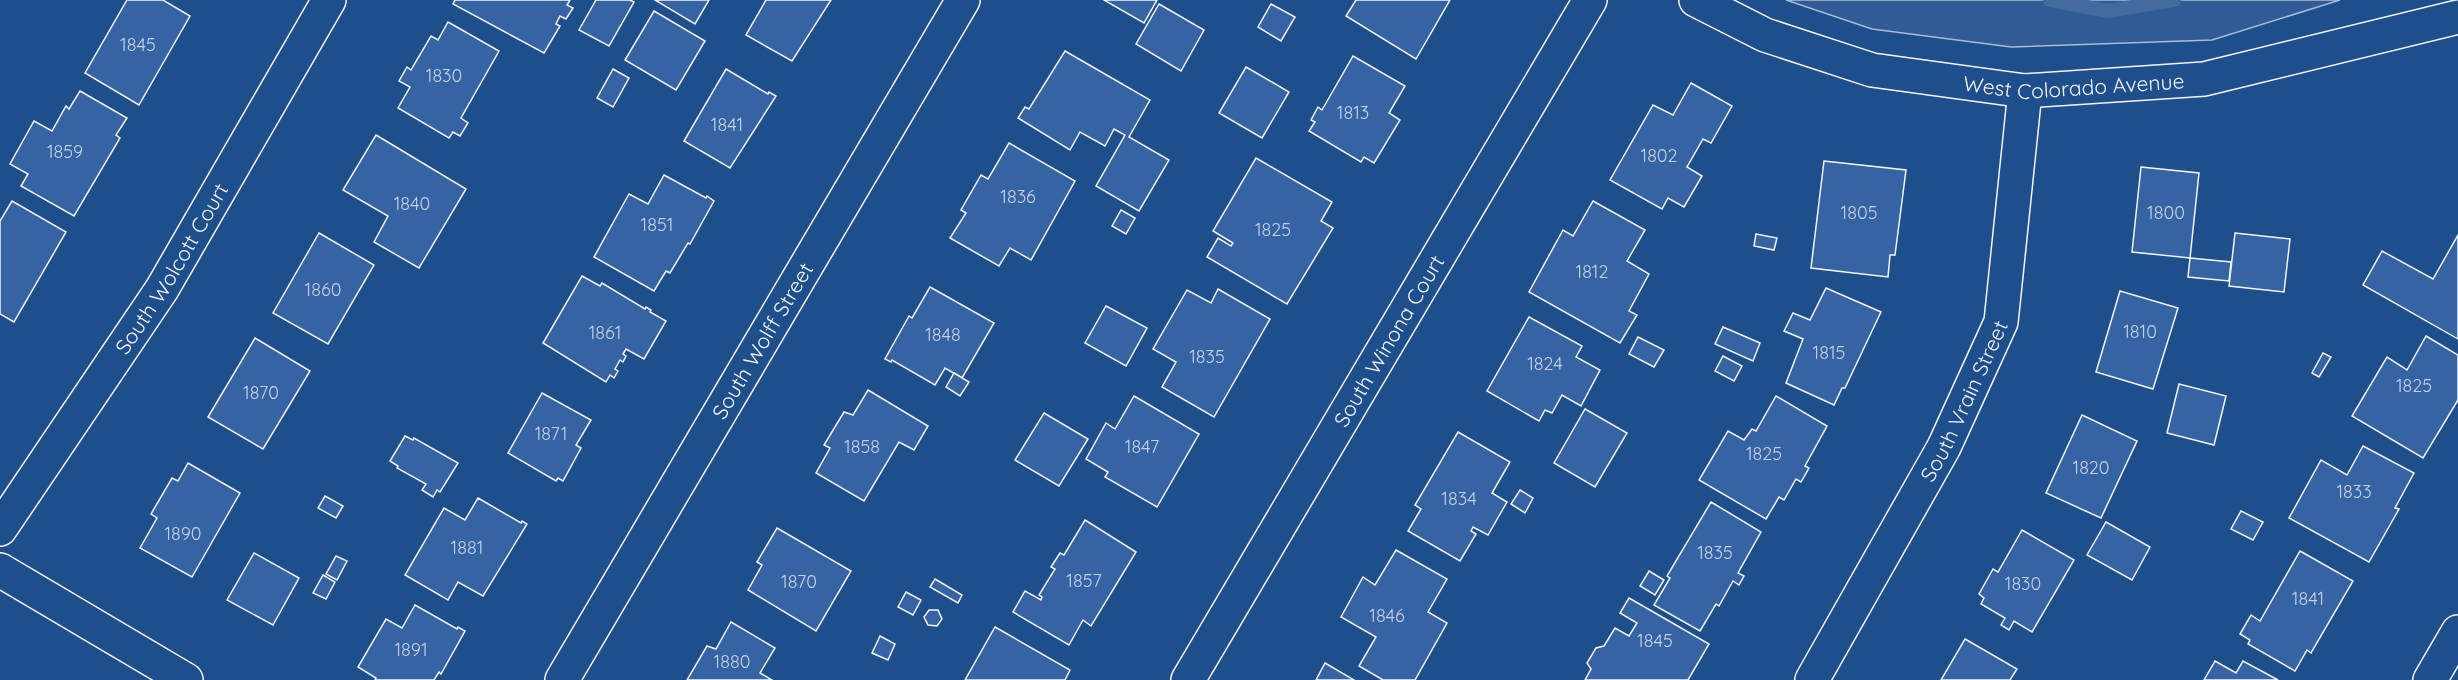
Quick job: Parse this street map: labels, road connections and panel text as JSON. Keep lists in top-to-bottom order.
{
  "streets": {
    "street": [
      "West Colorado Avenue",
      "South Wolcott Court",
      "South Wolff Street",
      "South Winona Court",
      "South Vrain Street"
    ]
  },
  "crossings": [
    ["West Colorado Avenue", "South Vrain Street"]
  ],
  "house_numbers": [
    "1845",
    "1830",
    "1813",
    "1841",
    "1859",
    "1802",
    "1836",
    "1840",
    "1805",
    "1800",
    "1851",
    "1825",
    "1812",
    "1860",
    "1810",
    "1861",
    "1848",
    "1815",
    "1835",
    "1824",
    "1825",
    "1870",
    "1871",
    "1858",
    "1847",
    "1825",
    "1820",
    "1833",
    "1834",
    "1890",
    "1881",
    "1835",
    "1857",
    "1870",
    "1830",
    "1841",
    "1846",
    "1845",
    "1891",
    "1880"
  ]
}
